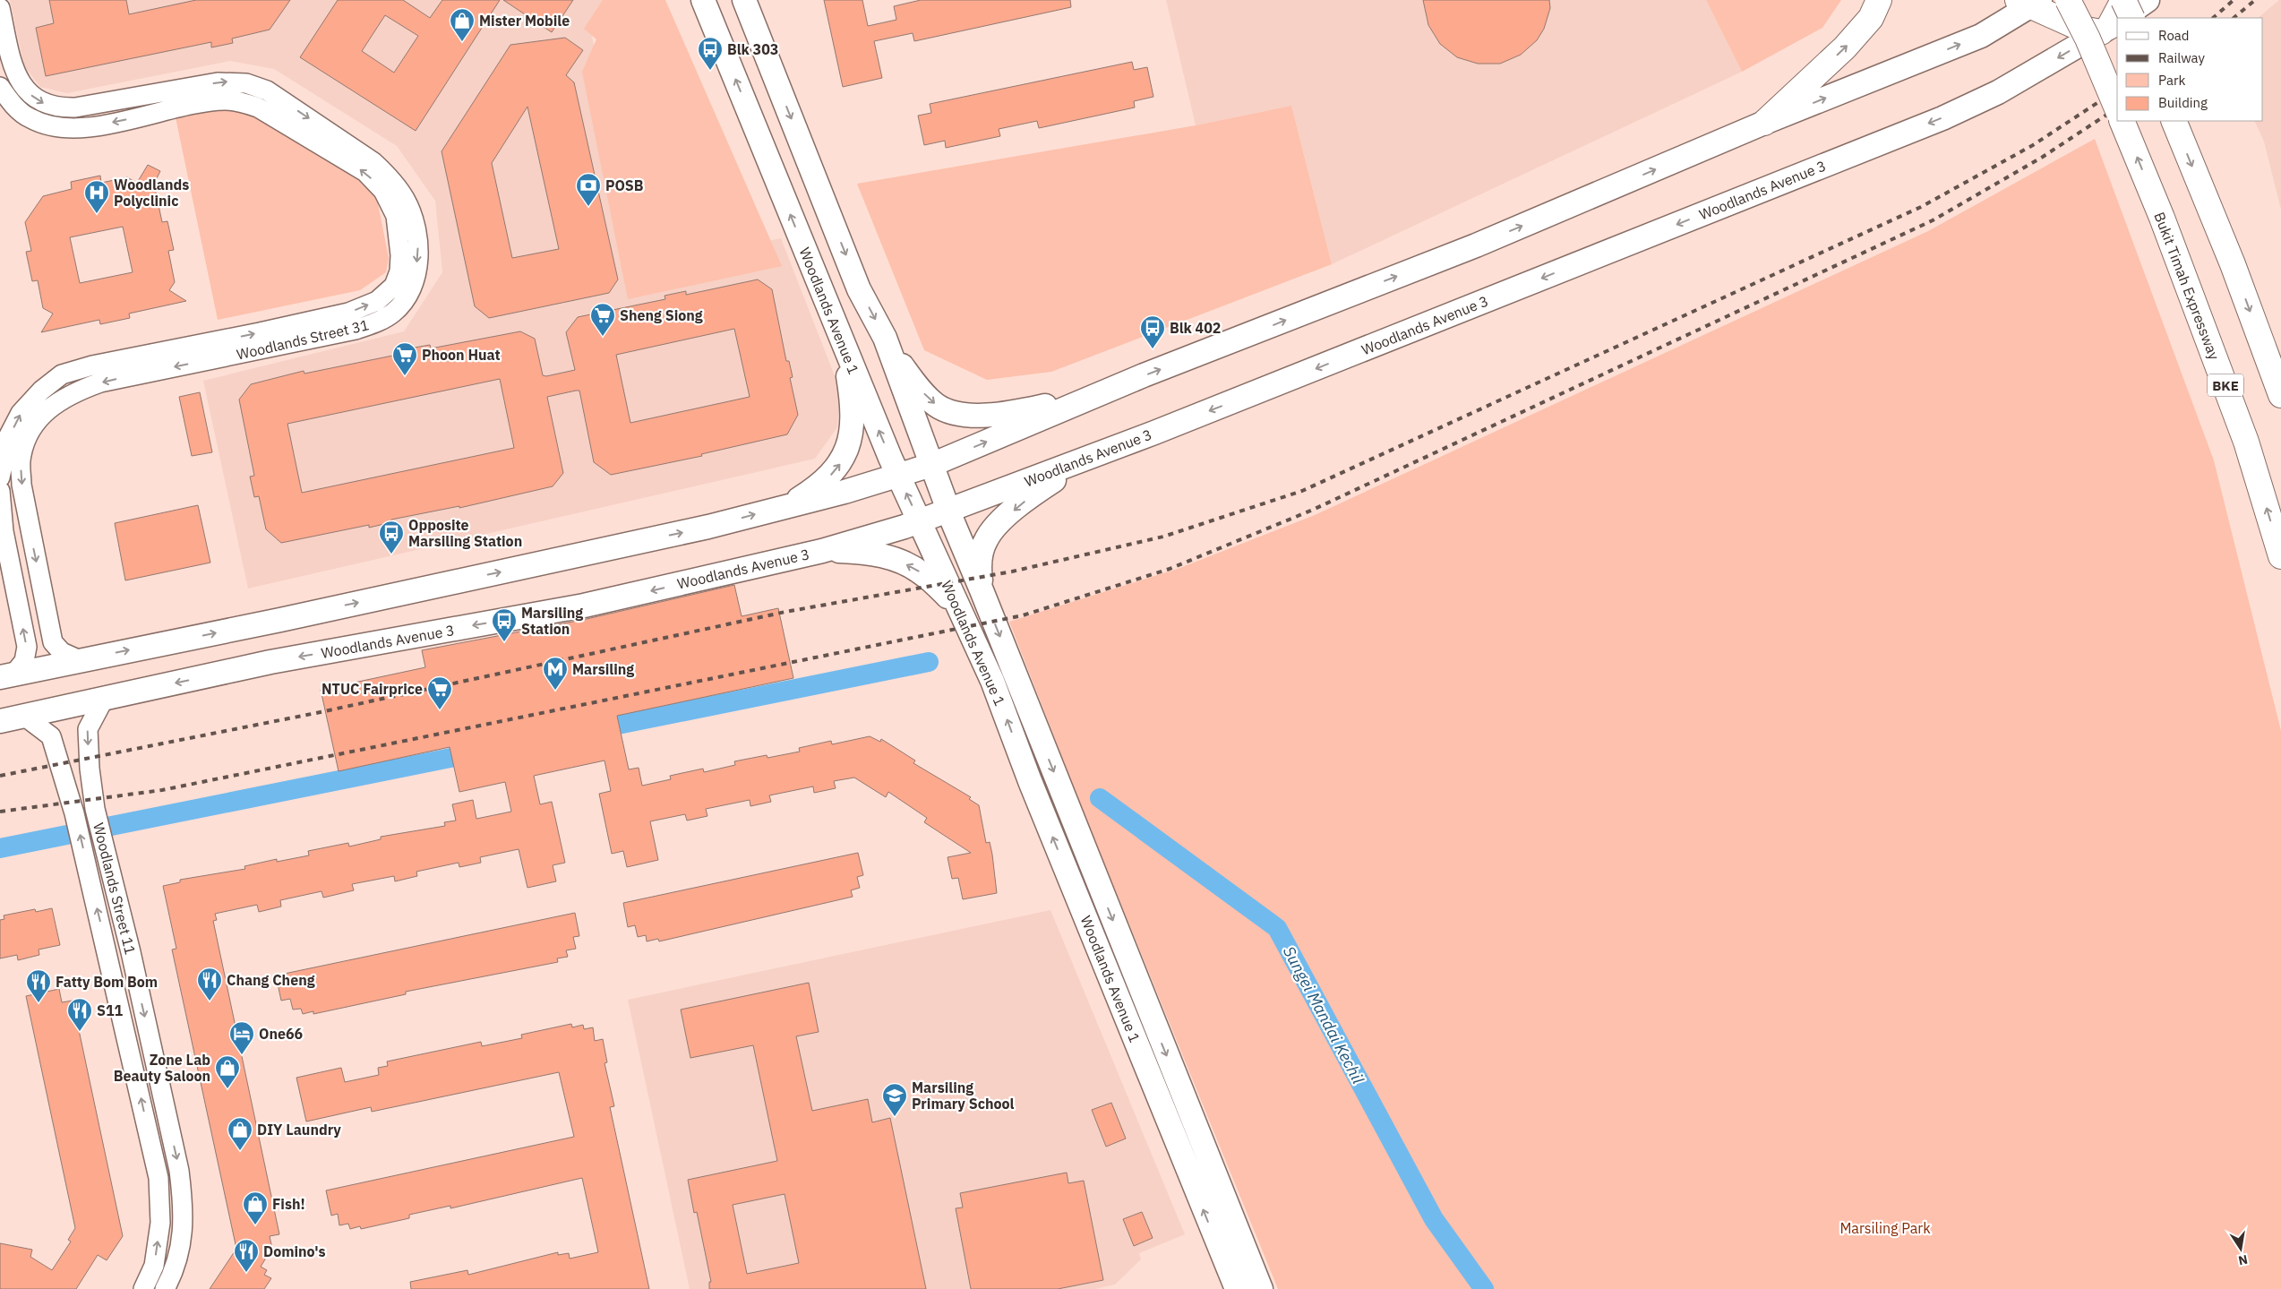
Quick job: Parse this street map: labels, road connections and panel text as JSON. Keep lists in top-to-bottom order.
{
  "streets": {
    "highway": ["Bukit Timah Expressway", "BKE"],
    "main road": ["Woodlands Avenue 3", "Woodlands Avenue 1"],
    "street": ["Woodlands Street 31", "Woodlands Street 11"]
  },
  "crossings": [
    ["Woodlands Avenue 3", "Woodlands Avenue 1"],
    ["Woodlands Avenue 3", "Woodlands Street 11"]
  ],
  "water": ["Sungei Mandai Kechil"],
  "parks": ["Marsiling Park"],
  "places": {
    "shop": [
      "Mister Mobile",
      "Zone Lab Beauty Saloon",
      "DIY Laundry",
      "Fish!"
    ],
    "bus stop": [
      "Blk 303",
      "Blk 402",
      "Opposite Marsiling Station",
      "Marsiling Station"
    ],
    "bank": ["POSB"],
    "hospital": ["Woodlands Polyclinic"],
    "supermarket": ["Sheng Siong", "Phoon Huat", "NTUC Fairprice"],
    "metro station": ["Marsiling"],
    "restaurant": [
      "Chang Cheng",
      "Fatty Bom Bom",
      "S11",
      "Domino's"
    ],
    "hotel": ["One66"],
    "school or university": ["Marsiling Primary School"]
  },
  "legend": [
    "Road",
    "Railway",
    "Park",
    "Building"
  ],
  "north": "bottom"
}
